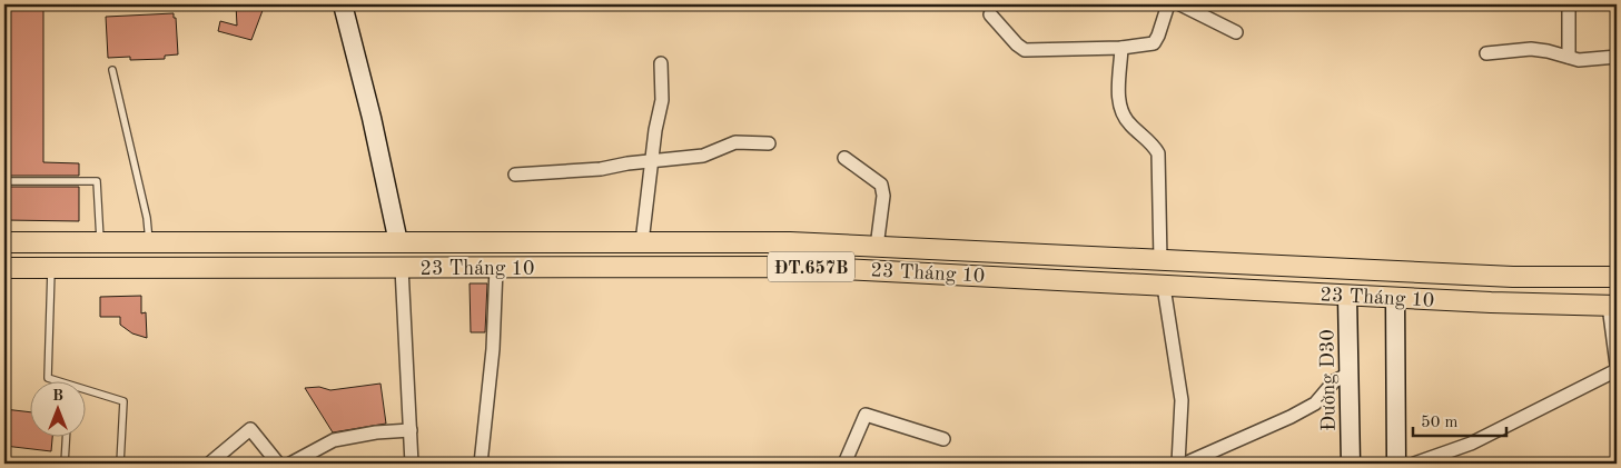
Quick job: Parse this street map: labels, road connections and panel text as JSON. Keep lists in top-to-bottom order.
{
  "streets": {
    "main road": ["ĐT.657B", "23 Tháng 10"],
    "street": ["Đường D30"]
  },
  "crossings": [
    ["23 Tháng 10", "Đường D30"]
  ],
  "scale_bar": "50 m",
  "north": "top"
}
